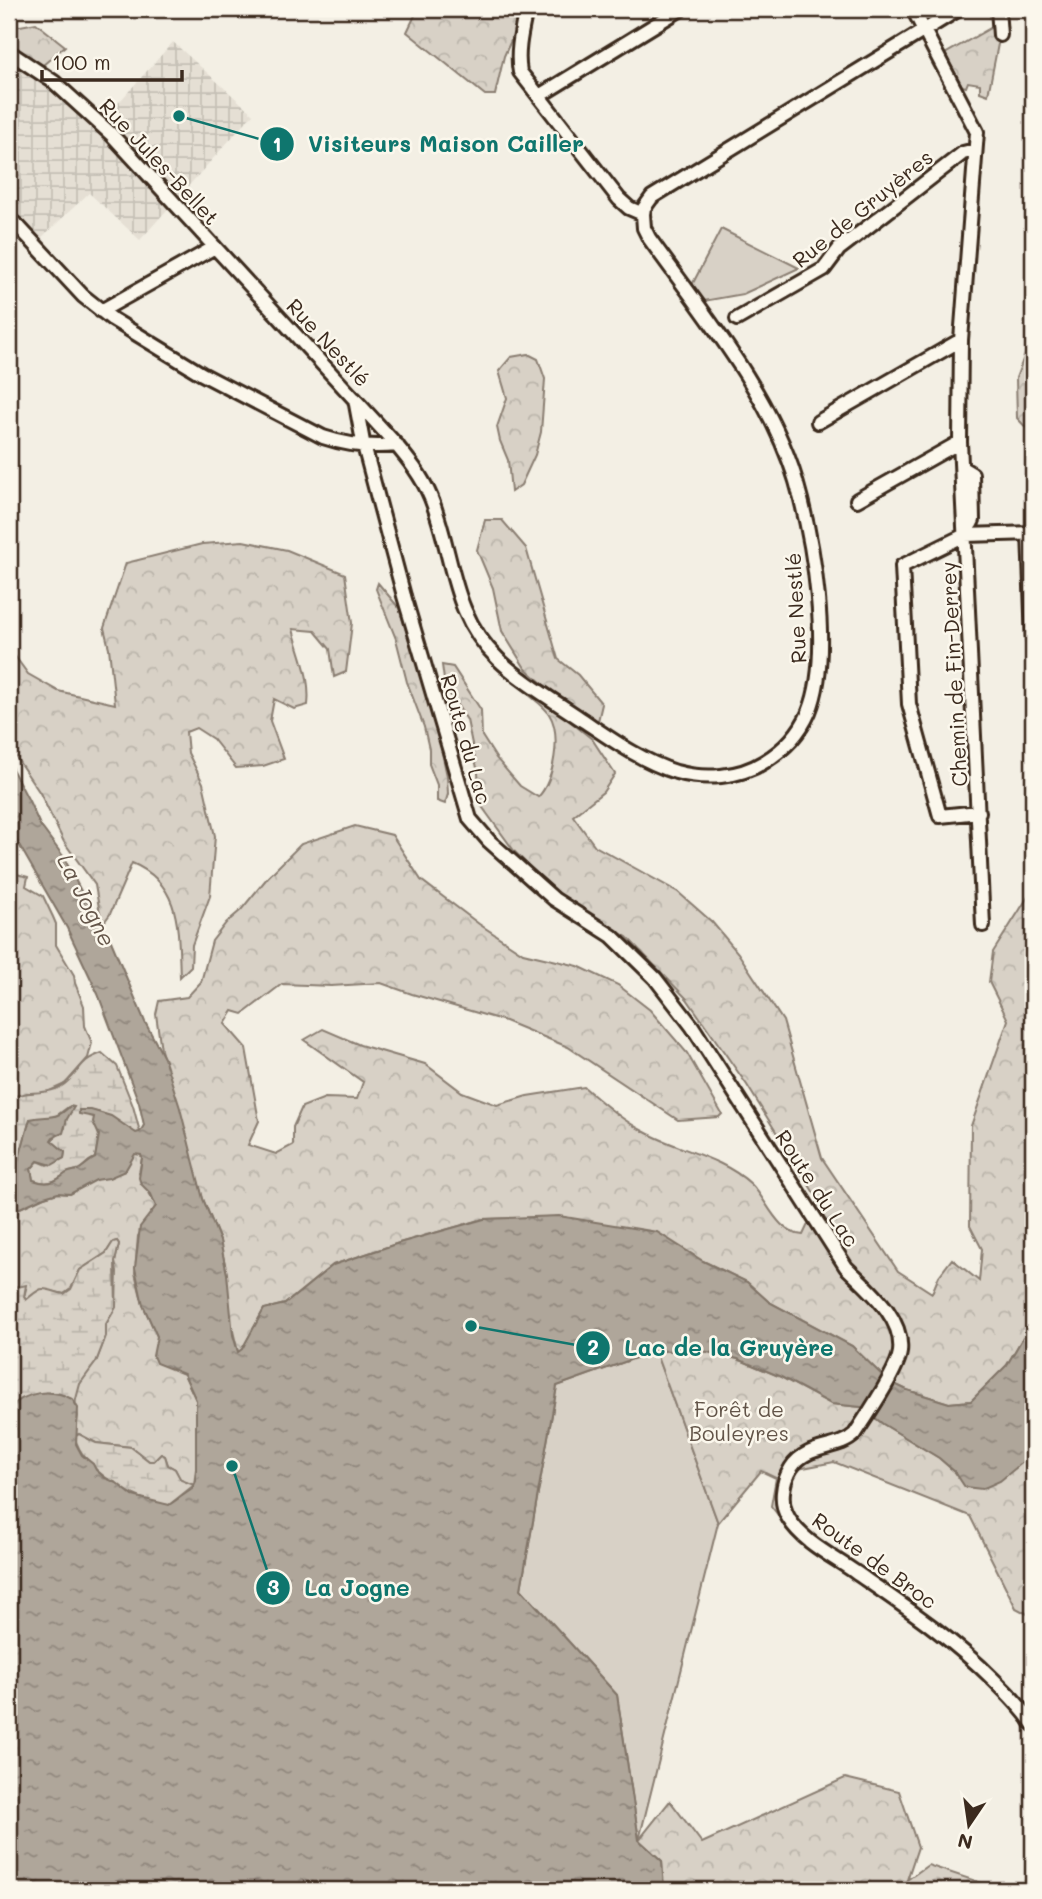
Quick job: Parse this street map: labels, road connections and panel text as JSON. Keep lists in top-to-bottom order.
{
  "streets": {
    "street": [
      "Rue Jules-Bellet",
      "Rue de Gruyères",
      "Rue Nestlé",
      "Chemin de Fin-Derrey",
      "Route du Lac",
      "Route de Broc"
    ]
  },
  "crossings": [
    ["Rue Jules-Bellet", "Rue Nestlé"],
    ["Rue de Gruyères", "Chemin de Fin-Derrey"],
    ["Rue Nestlé", "Route du Lac"],
    ["Route du Lac", "Route de Broc"]
  ],
  "water": ["La Jogne"],
  "parks": ["Forêt de Bouleyres"],
  "places": ["Visiteurs Maison Cailler", "Lac de la Gruyère", "La Jogne"],
  "scale_bar": "100 m",
  "north": "bottom"
}
